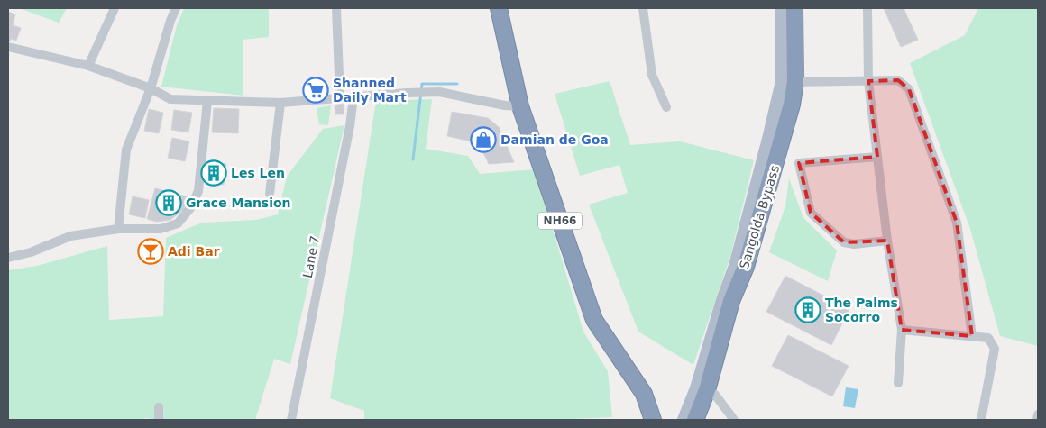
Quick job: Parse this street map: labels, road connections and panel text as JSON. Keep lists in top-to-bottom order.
{
  "streets": {
    "highway": ["Sangolda Bypass", "NH66"],
    "street": ["Lane 7"]
  },
  "places": {
    "supermarket": ["Shanned Daily Mart"],
    "shop": ["Damian de Goa"],
    "building": ["Les Len", "Grace Mansion", "The Palms Socorro"],
    "bar": ["Adi Bar"]
  }
}
